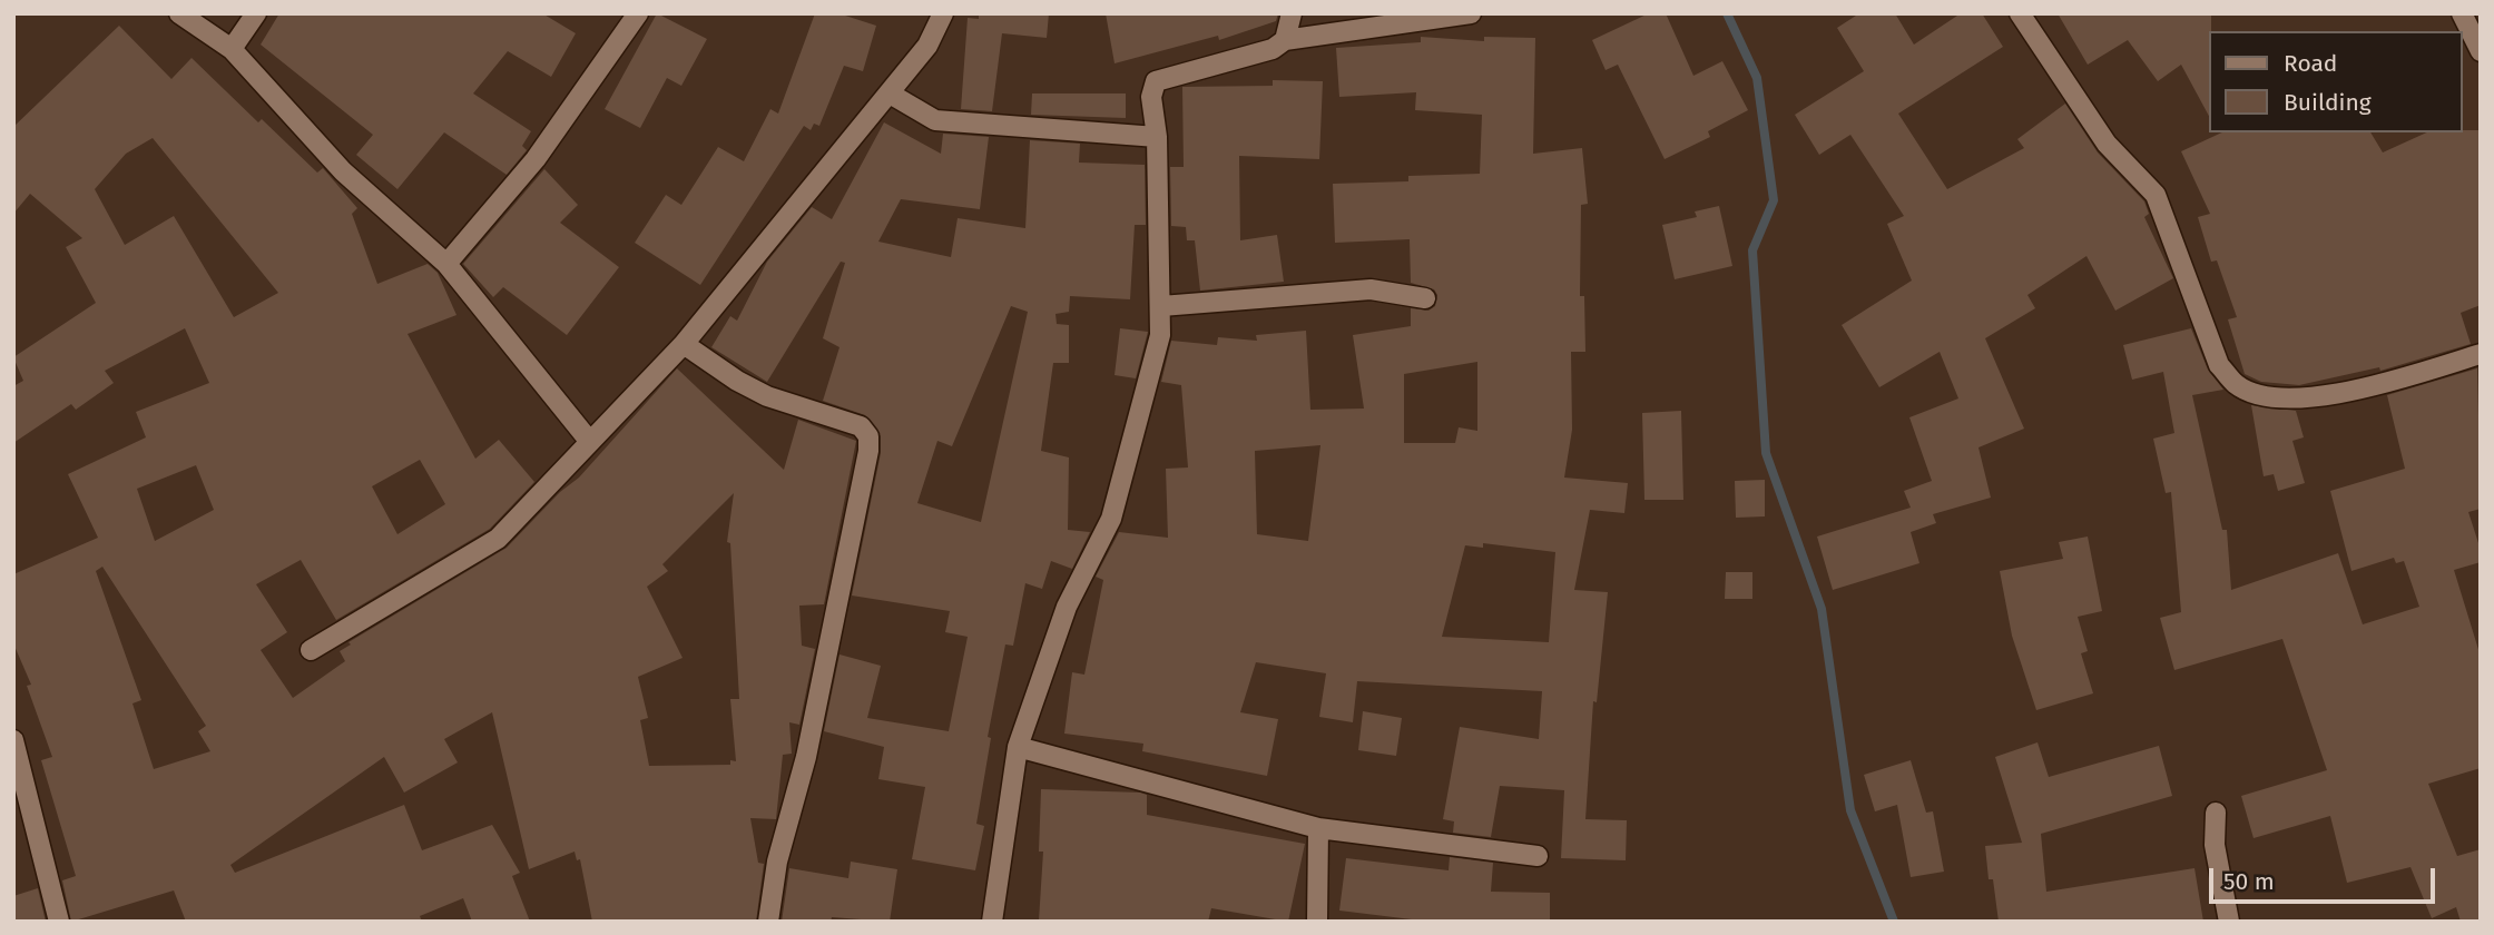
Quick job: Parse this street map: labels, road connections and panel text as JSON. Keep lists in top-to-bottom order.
{
  "legend": ["Road", "Building"],
  "scale_bar": "50 m"
}
